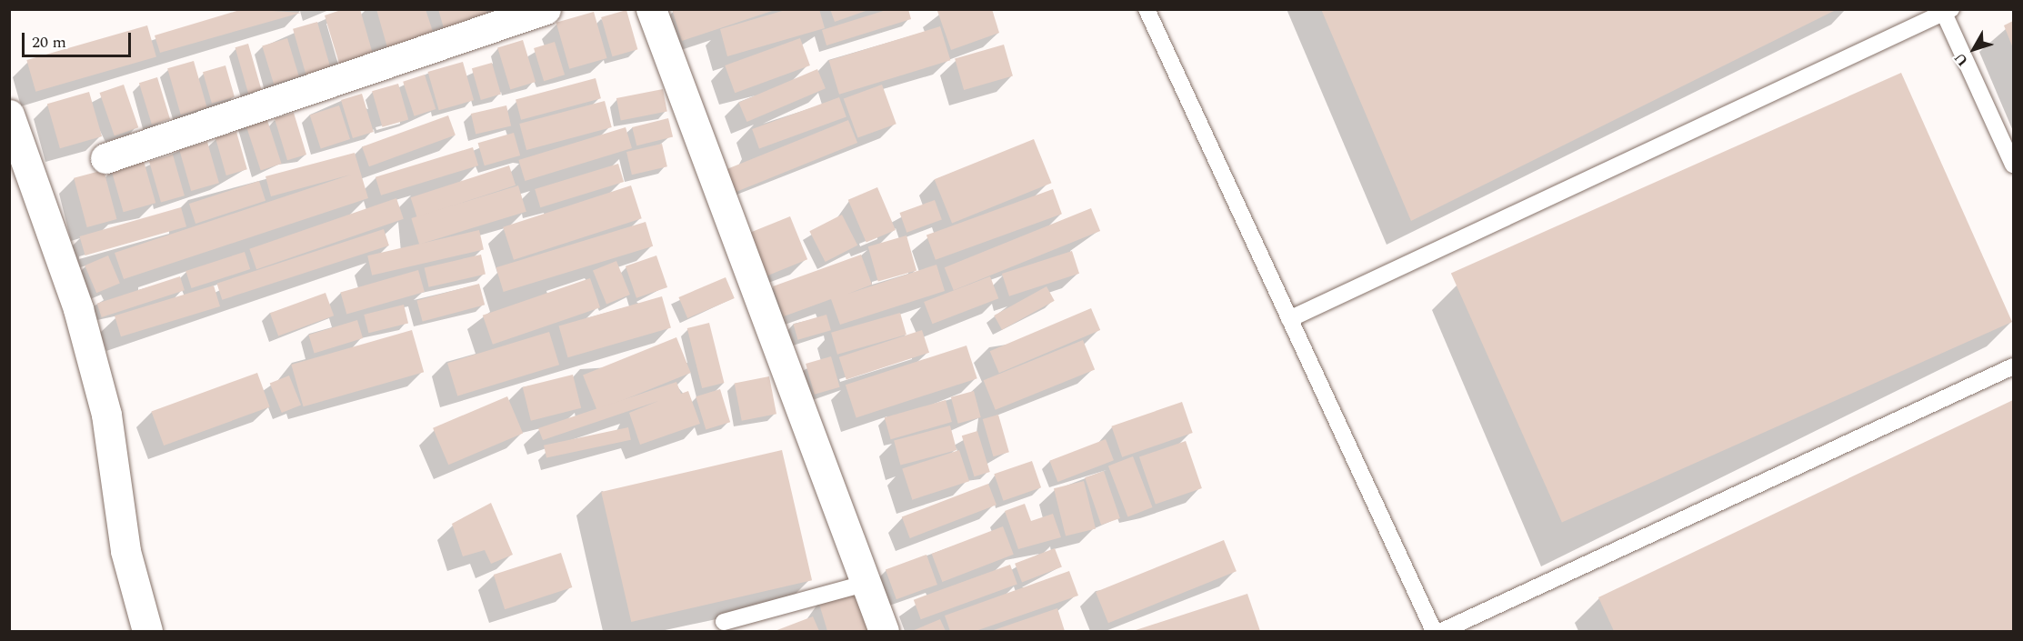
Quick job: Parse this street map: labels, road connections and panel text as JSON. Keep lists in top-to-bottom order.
{
  "scale_bar": "20 m",
  "north": "bottom left"
}
